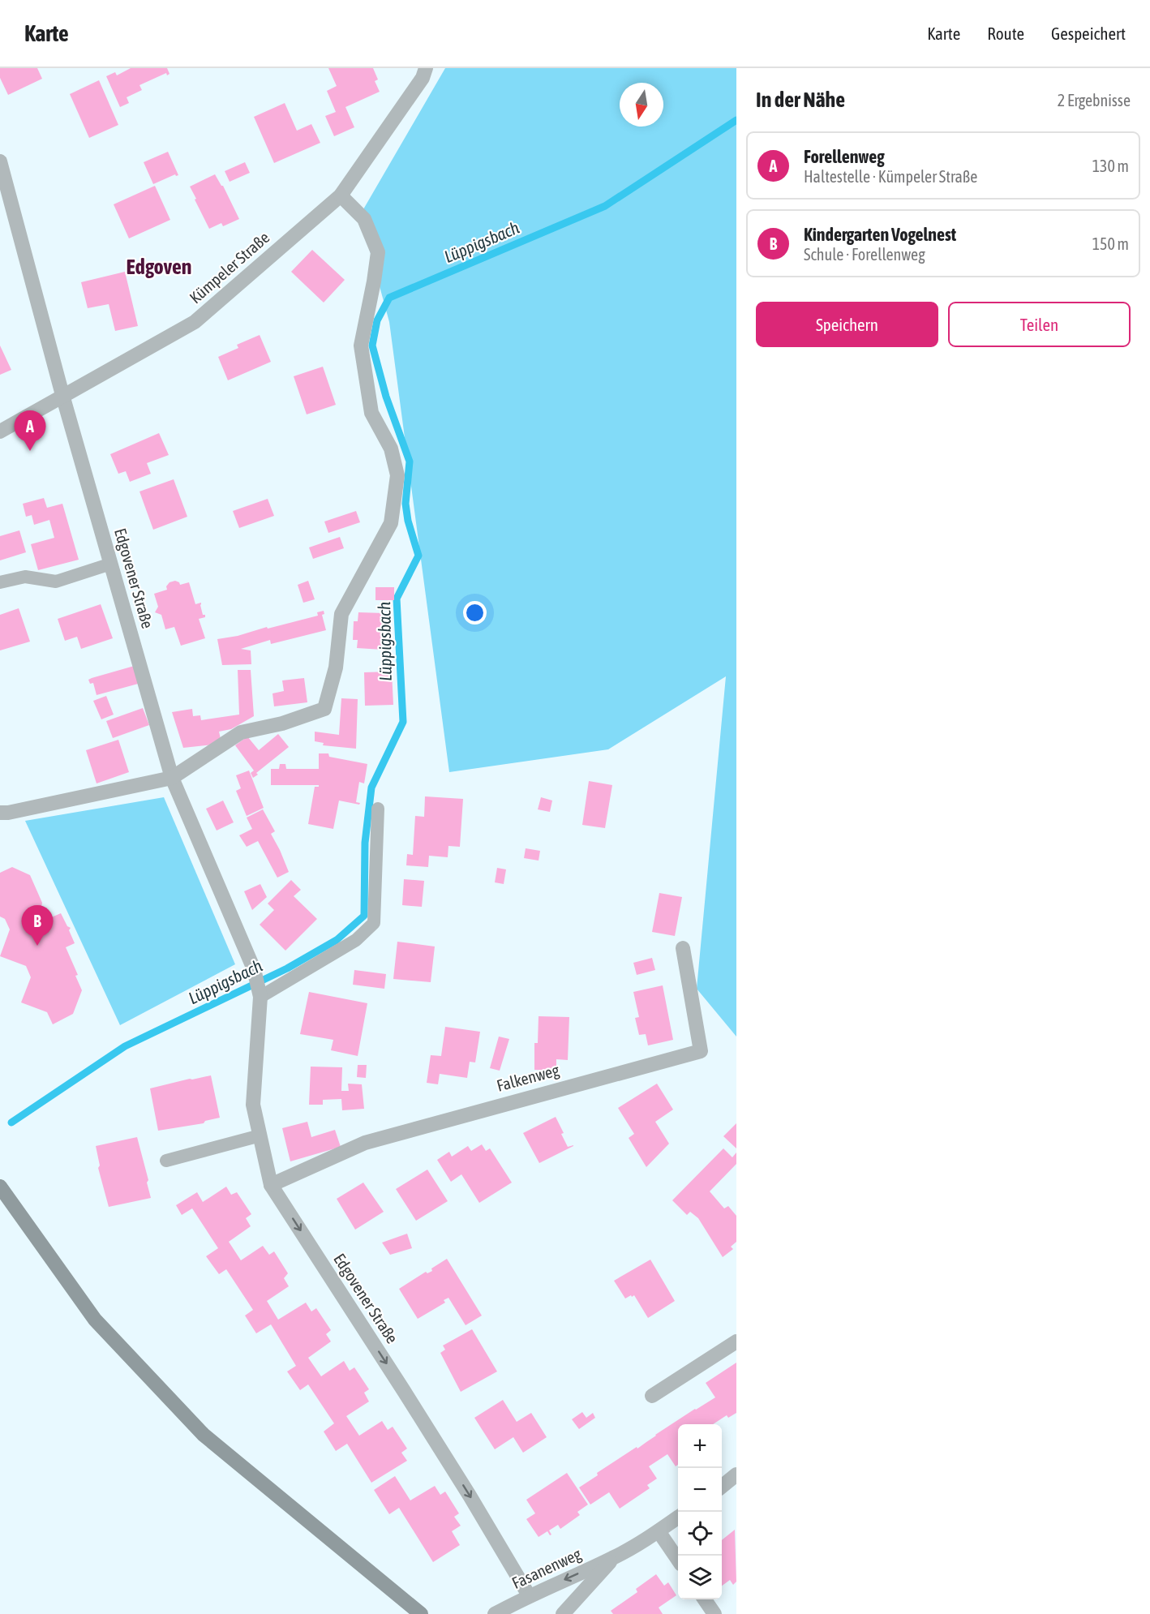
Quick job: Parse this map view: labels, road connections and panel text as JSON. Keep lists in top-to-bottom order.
{
  "streets": {
    "street": [
      "Kümpeler Straße",
      "Edgovener Straße",
      "Falkenweg",
      "Fasanenweg"
    ]
  },
  "crossings": [
    ["Kümpeler Straße", "Edgovener Straße"],
    ["Edgovener Straße", "Falkenweg"],
    ["Edgovener Straße", "Fasanenweg"]
  ],
  "districts": ["Edgoven"],
  "water": ["Lüppigsbach"],
  "north": "bottom",
  "page": {
    "header": "Karte",
    "nav": ["Karte", "Route", "Gespeichert"],
    "heading": ["In der Nähe", "2 Ergebnisse"],
    "list": [
      {
        "mark": "A",
        "name": "Forellenweg",
        "note": "Haltestelle · Kümpeler Straße",
        "value": "130 m"
      },
      {
        "mark": "B",
        "name": "Kindergarten Vogelnest",
        "note": "Schule · Forellenweg",
        "value": "150 m"
      }
    ],
    "buttons": ["Speichern", "Teilen"],
    "pins": ["A", "B"],
    "map_buttons": ["+", "−"]
  }
}
